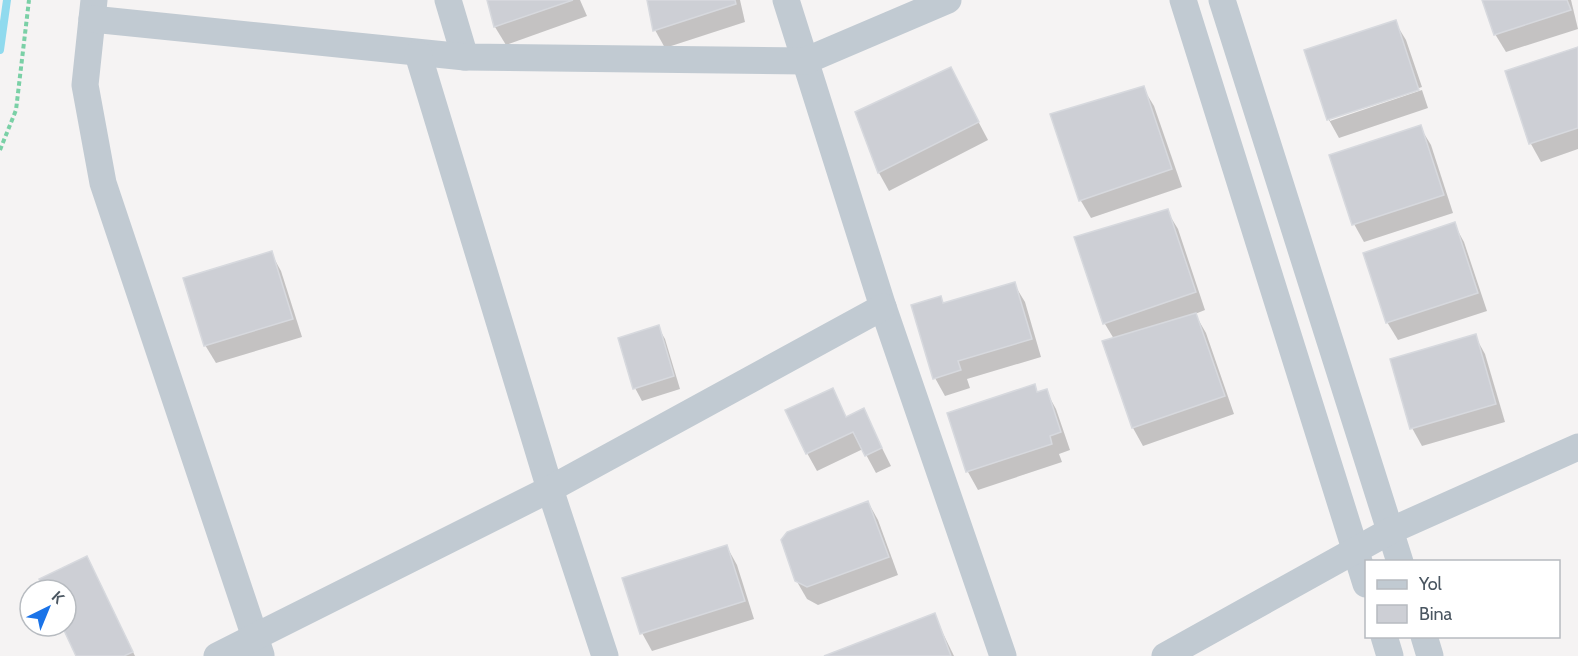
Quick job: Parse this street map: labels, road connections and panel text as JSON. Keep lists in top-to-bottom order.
{
  "legend": ["Yol", "Bina"],
  "north": "top right"
}
